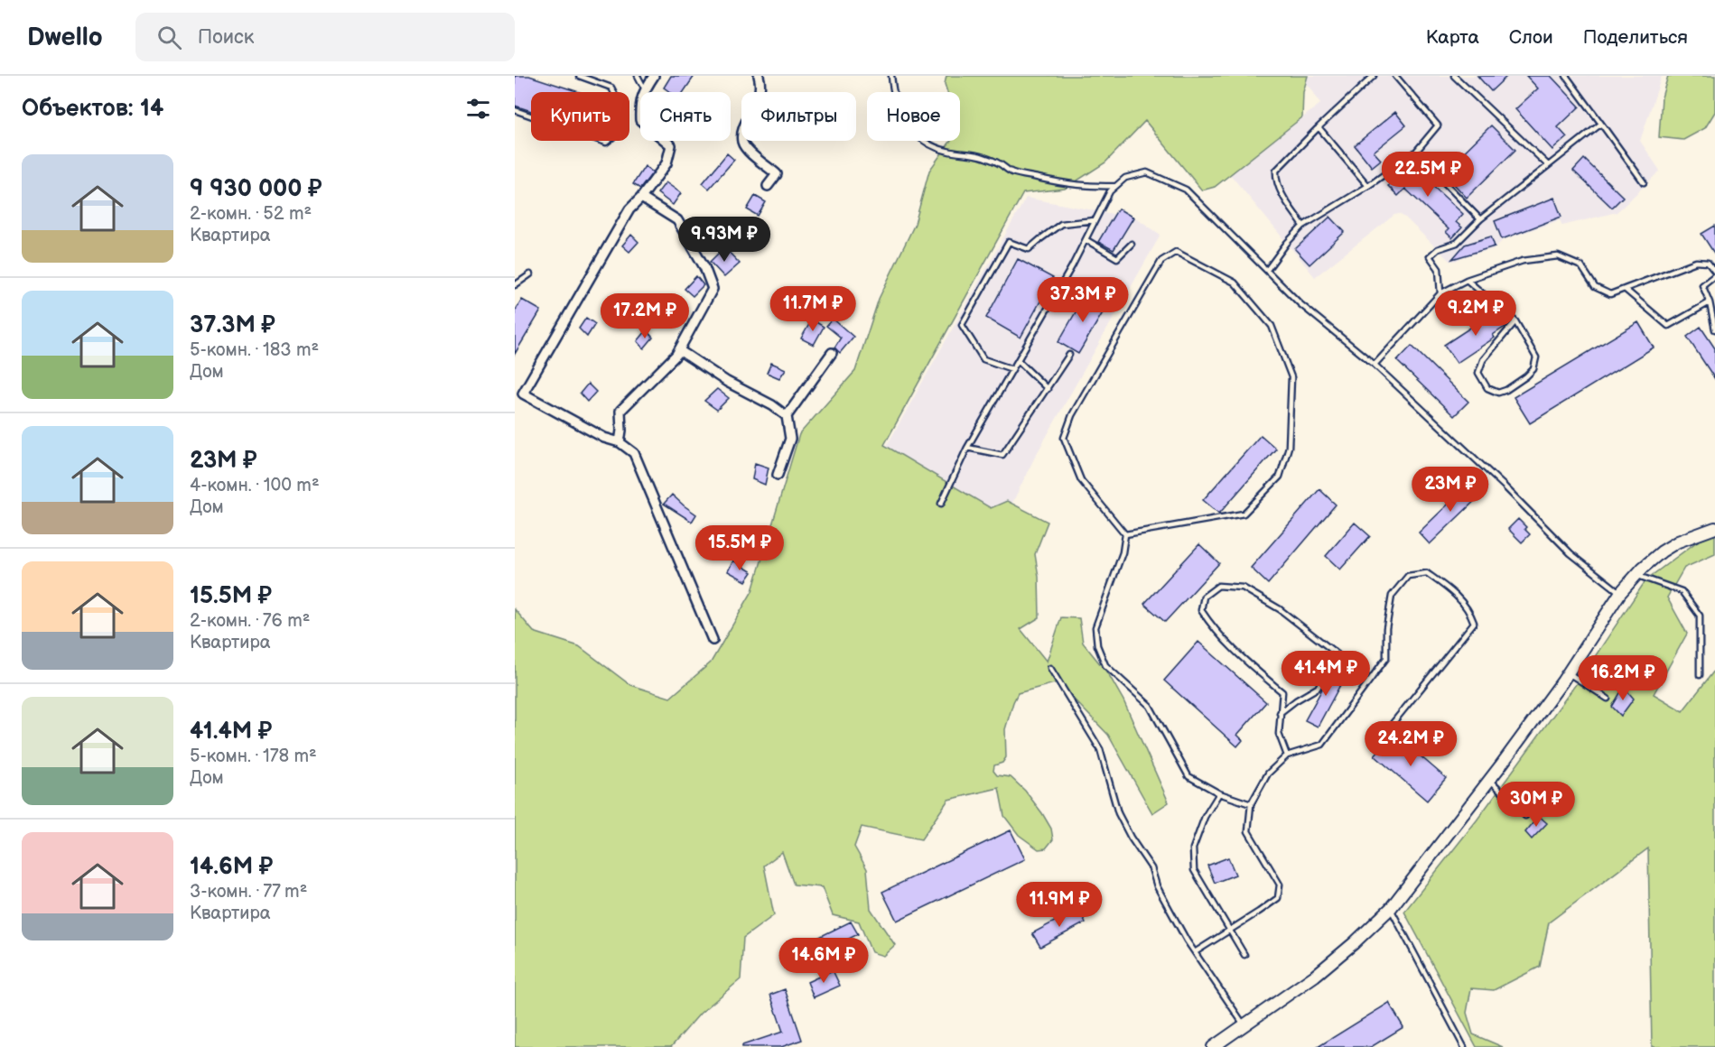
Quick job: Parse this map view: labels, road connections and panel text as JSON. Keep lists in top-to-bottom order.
{
  "page": {
    "header": "Dwello",
    "search": "Поиск",
    "nav": ["Карта", "Слои", "Поделиться"],
    "heading": "Объектов: 14",
    "chip": [
      "Купить",
      "Снять",
      "Фильтры",
      "Новое"
    ],
    "list": [
      {
        "name": "9 930 000 ₽",
        "note": "2-комн. · 52 m² · Квартира"
      },
      {
        "name": "37.3M ₽",
        "note": "5-комн. · 183 m² · Дом"
      },
      {
        "name": "23M ₽",
        "note": "4-комн. · 100 m² · Дом"
      },
      {
        "name": "15.5M ₽",
        "note": "2-комн. · 76 m² · Квартира"
      },
      {
        "name": "41.4M ₽",
        "note": "5-комн. · 178 m² · Дом"
      },
      {
        "name": "14.6M ₽",
        "note": "3-комн. · 77 m² · Квартира"
      }
    ],
    "price": [
      "22.5M ₽",
      "9.93M ₽",
      "37.3M ₽",
      "11.7M ₽",
      "9.2M ₽",
      "17.2M ₽",
      "23M ₽",
      "15.5M ₽",
      "41.4M ₽",
      "16.2M ₽",
      "24.2M ₽",
      "30M ₽",
      "11.9M ₽",
      "14.6M ₽"
    ]
  }
}
